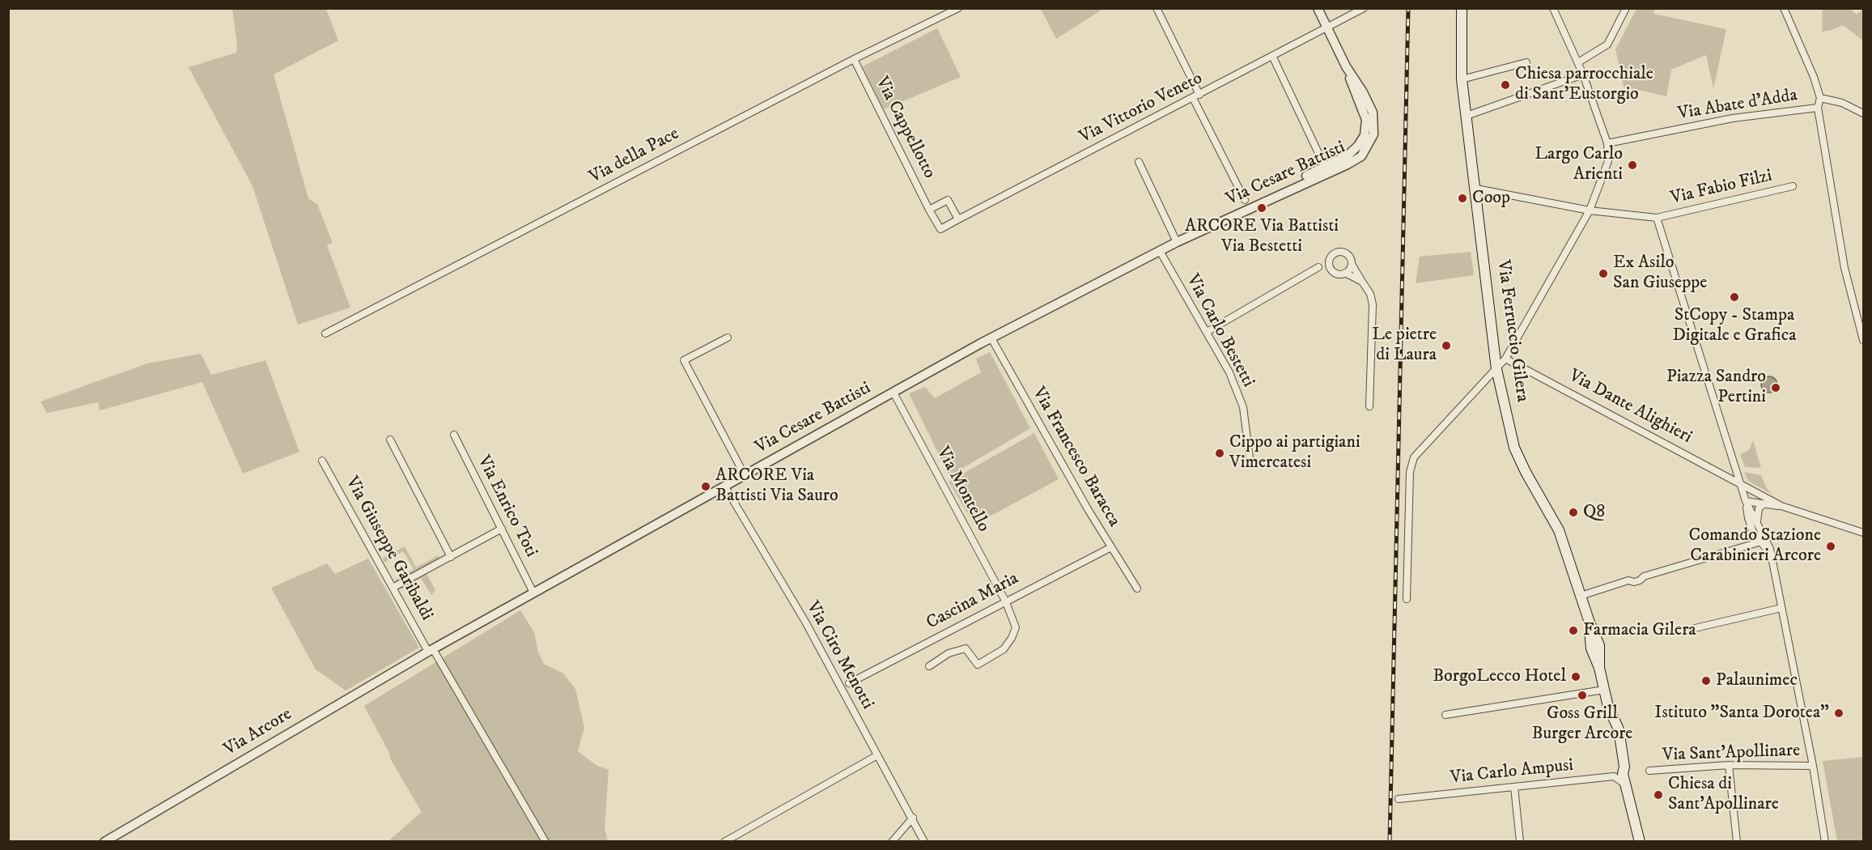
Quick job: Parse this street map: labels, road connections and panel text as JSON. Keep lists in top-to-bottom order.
{
  "streets": {
    "main road": ["Via Ferruccio Gilera"],
    "street": [
      "Via Abate d'Adda",
      "Via Vittorio Veneto",
      "Via Cappellotto",
      "Via della Pace",
      "Via Cesare Battisti",
      "Via Fabio Filzi",
      "Via Carlo Bestetti",
      "Via Dante Alighieri",
      "Via Francesco Baracca",
      "Via Montello",
      "Via Enrico Toti",
      "Via Giuseppe Garibaldi",
      "Cascina Maria",
      "Via Ciro Menotti",
      "Via Arcore",
      "Via Sant'Apollinare",
      "Via Carlo Ampusi"
    ]
  },
  "crossings": [
    ["Via Vittorio Veneto", "Via Cappellotto"],
    ["Via Vittorio Veneto", "Via Cesare Battisti"],
    ["Via Cappellotto", "Via della Pace"],
    ["Via Cesare Battisti", "Via Carlo Bestetti"],
    ["Via Cesare Battisti", "Via Francesco Baracca"],
    ["Via Cesare Battisti", "Via Montello"],
    ["Via Cesare Battisti", "Via Enrico Toti"],
    ["Via Cesare Battisti", "Via Giuseppe Garibaldi"],
    ["Via Cesare Battisti", "Via Ciro Menotti"],
    ["Via Cesare Battisti", "Via Arcore"],
    ["Via Fabio Filzi", "Via Ferruccio Gilera"],
    ["Via Ferruccio Gilera", "Via Carlo Ampusi"],
    ["Via Francesco Baracca", "Cascina Maria"],
    ["Via Montello", "Cascina Maria"],
    ["Via Giuseppe Garibaldi", "Via Arcore"]
  ],
  "places": [
    "Chiesa parrocchiale di Sant'Eustorgio",
    "Largo Carlo Arienti",
    "Coop",
    "ARCORE Via Battisti Via Bestetti",
    "Ex Asilo San Giuseppe",
    "StCopy - Stampa Digitale e Grafica",
    "Le pietre di Laura",
    "Piazza Sandro Pertini",
    "Cippo ai partigiani Vimercatesi",
    "ARCORE Via Battisti Via Sauro",
    "Q8",
    "Comando Stazione Carabinieri Arcore",
    "Farmacia Gilera",
    "BorgoLecco Hotel",
    "Palaunimec",
    "Goss Grill Burger Arcore",
    "Istituto \"Santa Dorotea\"",
    "Chiesa di Sant'Apollinare"
  ]
}
